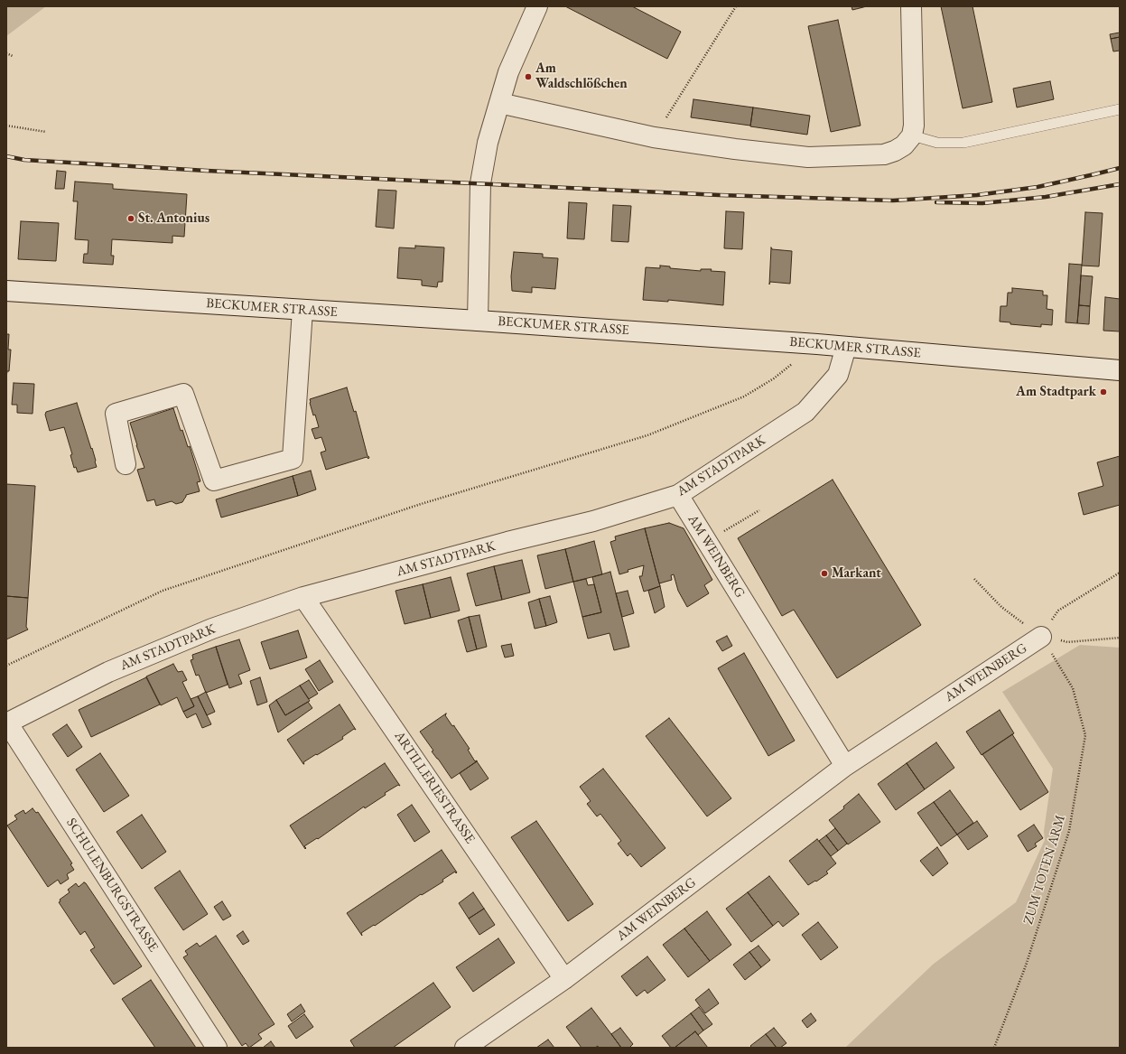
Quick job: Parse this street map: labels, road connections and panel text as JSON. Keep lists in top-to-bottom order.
{
  "streets": {
    "street": [
      "BECKUMER STRASSE",
      "AM STADTPARK",
      "AM WEINBERG",
      "ARTILLERIESTRASSE",
      "SCHULENBURGSTRASSE"
    ],
    "path": ["ZUM TOTEN ARM"]
  },
  "crossings": [
    ["BECKUMER STRASSE", "AM STADTPARK"],
    ["AM STADTPARK", "AM WEINBERG"],
    ["AM STADTPARK", "ARTILLERIESTRASSE"],
    ["AM STADTPARK", "SCHULENBURGSTRASSE"],
    ["AM WEINBERG", "ARTILLERIESTRASSE"],
    ["AM WEINBERG", "ZUM TOTEN ARM"]
  ],
  "places": [
    "Am Waldschlößchen",
    "St. Antonius",
    "Am Stadtpark",
    "Markant"
  ]
}
